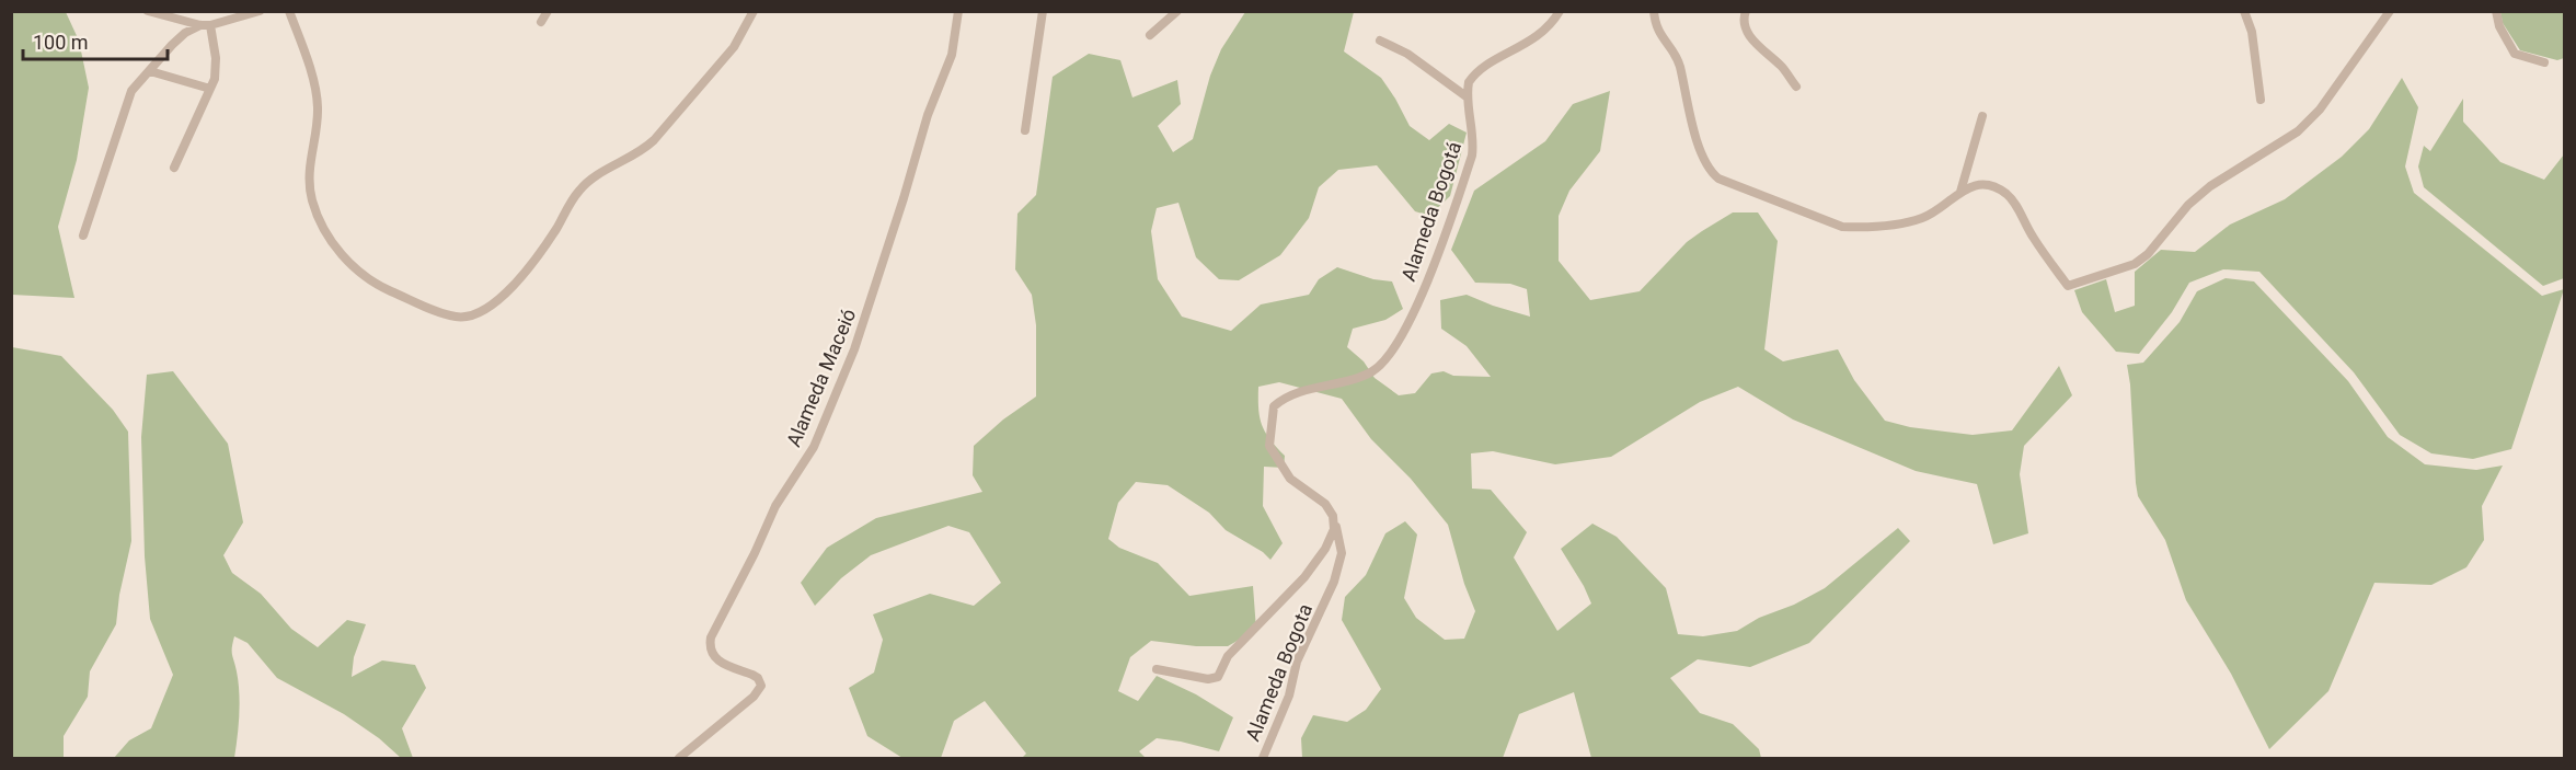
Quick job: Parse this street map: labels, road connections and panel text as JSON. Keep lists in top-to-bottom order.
{
  "streets": {
    "street": ["Alameda Bogotá", "Alameda Maceió", "Alameda Bogota"]
  },
  "crossings": [
    ["Alameda Bogotá", "Alameda Bogota"]
  ],
  "scale_bar": "100 m"
}
